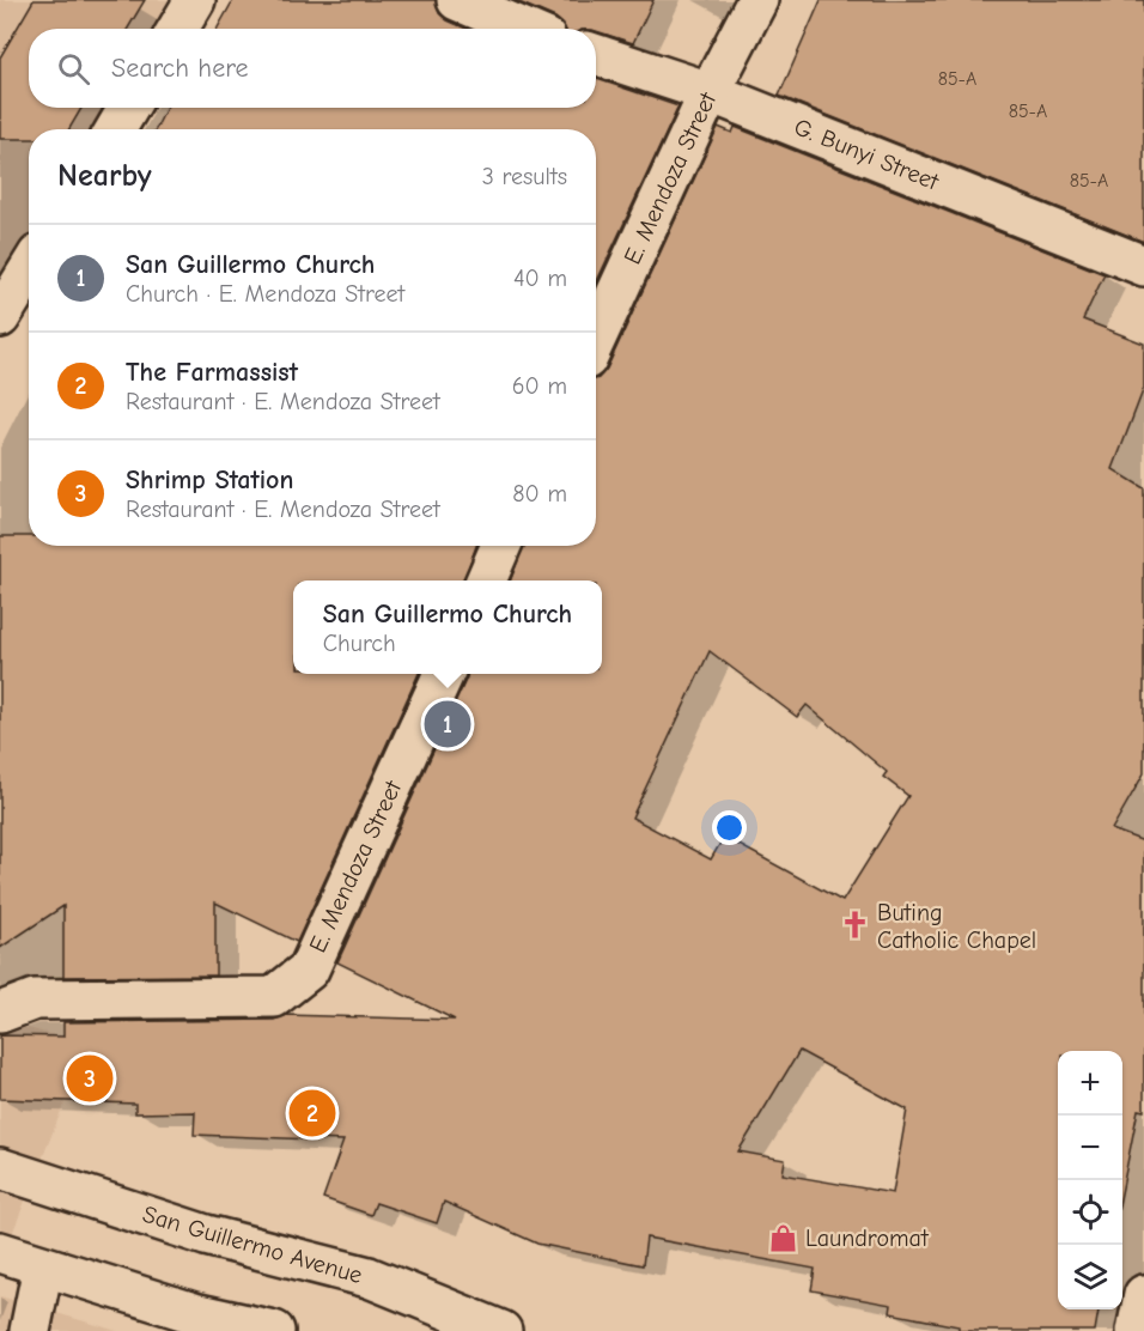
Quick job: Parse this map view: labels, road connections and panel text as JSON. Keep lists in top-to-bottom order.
{
  "streets": {
    "street": ["G. Bunyi Street", "E. Mendoza Street", "San Guillermo Avenue"]
  },
  "crossings": [
    ["G. Bunyi Street", "E. Mendoza Street"]
  ],
  "places": {
    "church": ["Buting Catholic Chapel"],
    "shop": ["Laundromat"]
  },
  "house_numbers": ["85-A", "85-A", "85-A"],
  "page": {
    "search": "Search here",
    "heading": ["Nearby", "3 results"],
    "list": [
      {
        "mark": "1",
        "name": "San Guillermo Church",
        "note": "Church · E. Mendoza Street",
        "value": "40 m"
      },
      {
        "mark": "2",
        "name": "The Farmassist",
        "note": "Restaurant · E. Mendoza Street",
        "value": "60 m"
      },
      {
        "mark": "3",
        "name": "Shrimp Station",
        "note": "Restaurant · E. Mendoza Street",
        "value": "80 m"
      }
    ],
    "popup": ["San Guillermo Church", "Church"],
    "pins": ["1", "3", "2"],
    "map_buttons": ["+", "−"]
  }
}
